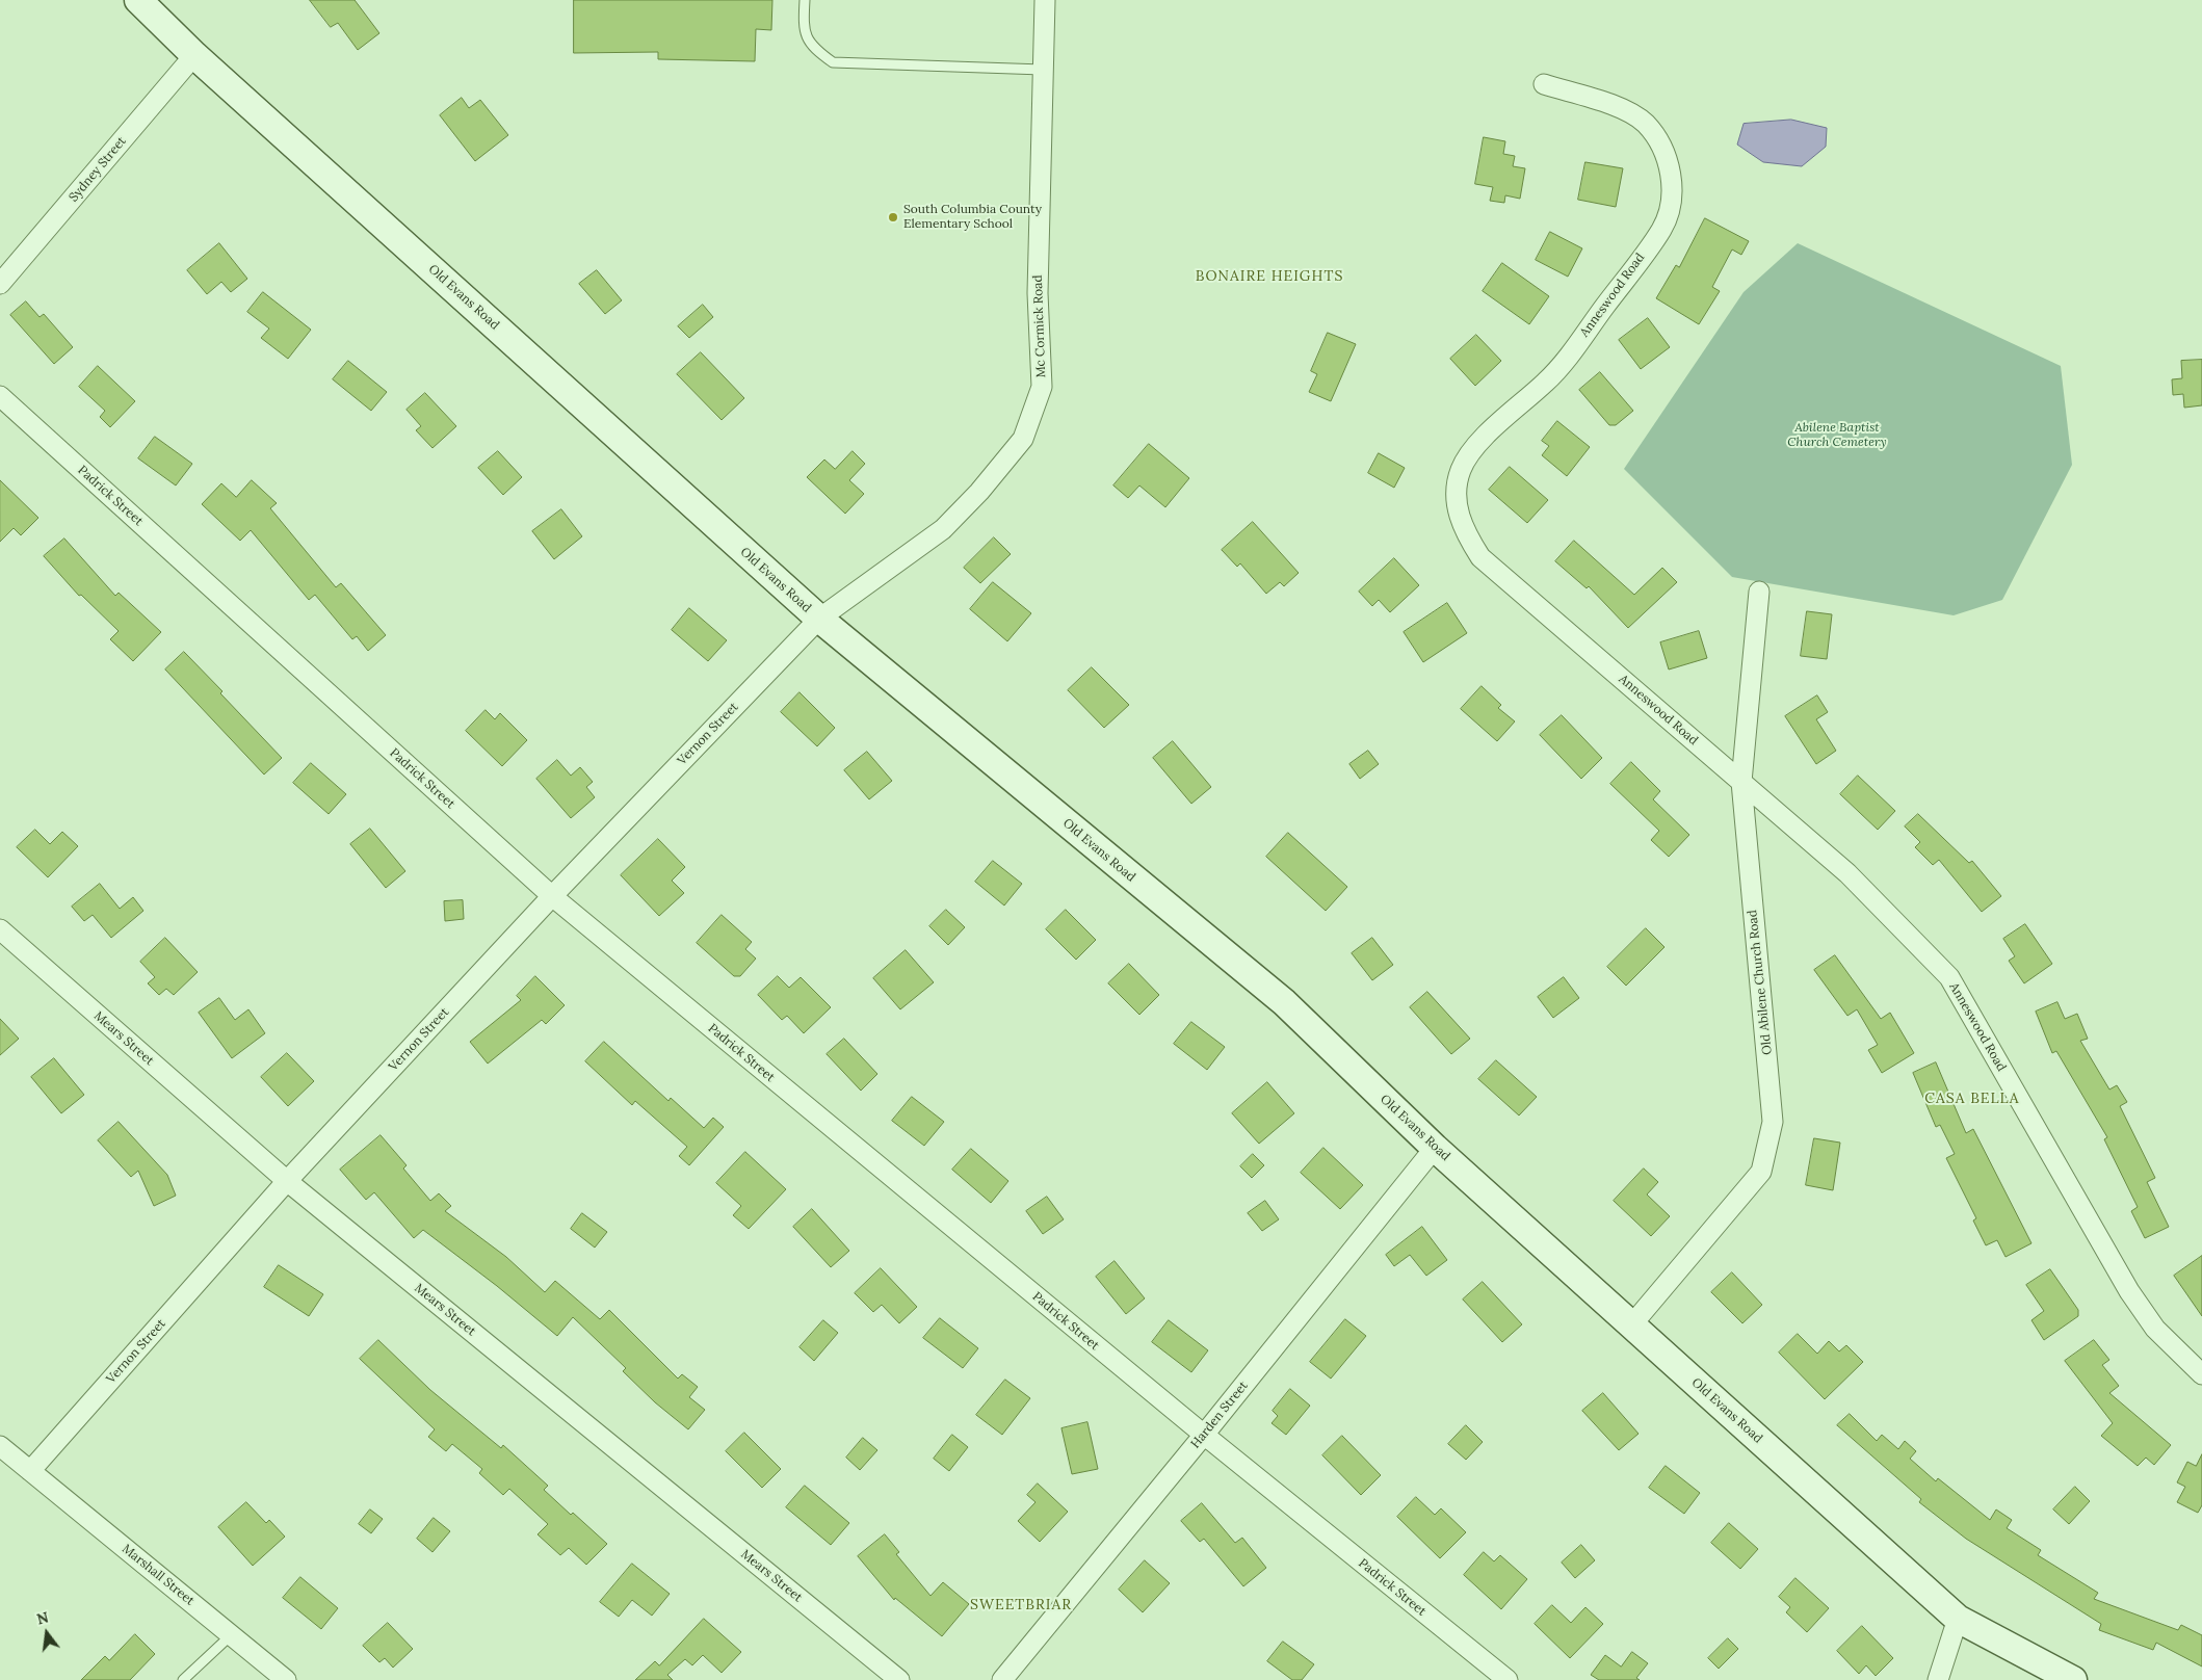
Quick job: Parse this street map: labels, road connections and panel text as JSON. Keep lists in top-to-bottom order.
{
  "streets": {
    "street": [
      "Sydney Street",
      "Anneswood Road",
      "Old Evans Road",
      "Mc Cormick Road",
      "Padrick Street",
      "Vernon Street",
      "Old Abilene Church Road",
      "Mears Street",
      "Harden Street",
      "Marshall Street"
    ]
  },
  "crossings": [
    ["Sydney Street", "Old Evans Road"],
    ["Anneswood Road", "Old Abilene Church Road"],
    ["Old Evans Road", "Mc Cormick Road"],
    ["Old Evans Road", "Vernon Street"],
    ["Old Evans Road", "Old Abilene Church Road"],
    ["Old Evans Road", "Harden Street"],
    ["Mc Cormick Road", "Vernon Street"],
    ["Padrick Street", "Vernon Street"],
    ["Padrick Street", "Harden Street"],
    ["Vernon Street", "Mears Street"],
    ["Vernon Street", "Marshall Street"]
  ],
  "districts": ["BONAIRE HEIGHTS", "CASA BELLA", "SWEETBRIAR"],
  "parks": ["Abilene Baptist Church Cemetery"],
  "places": ["South Columbia County Elementary School"],
  "north": "top"
}
